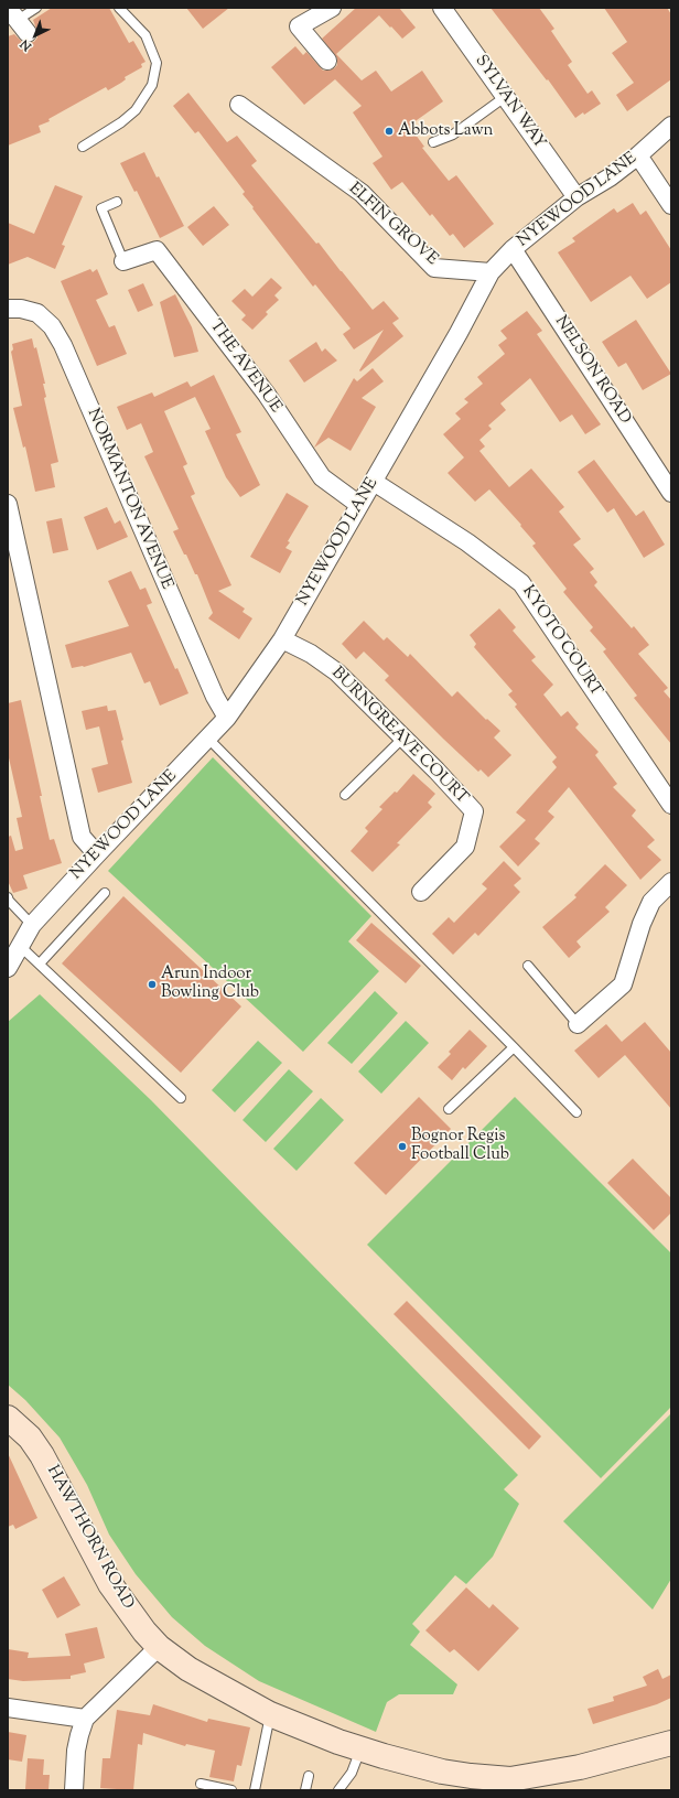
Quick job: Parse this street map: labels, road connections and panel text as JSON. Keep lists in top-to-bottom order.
{
  "streets": {
    "street": [
      "SYLVAN WAY",
      "NYEWOOD LANE",
      "ELFIN GROVE",
      "THE AVENUE",
      "NELSON ROAD",
      "NORMANTON AVENUE",
      "KYOTO COURT",
      "BURNGREAVE COURT",
      "HAWTHORN ROAD"
    ]
  },
  "crossings": [
    ["SYLVAN WAY", "NYEWOOD LANE"],
    ["NYEWOOD LANE", "ELFIN GROVE"],
    ["NYEWOOD LANE", "THE AVENUE"],
    ["NYEWOOD LANE", "NELSON ROAD"],
    ["NYEWOOD LANE", "NORMANTON AVENUE"],
    ["NYEWOOD LANE", "KYOTO COURT"],
    ["NYEWOOD LANE", "BURNGREAVE COURT"]
  ],
  "places": ["Abbots Lawn", "Arun Indoor Bowling Club", "Bognor Regis Football Club"],
  "north": "bottom left"
}
